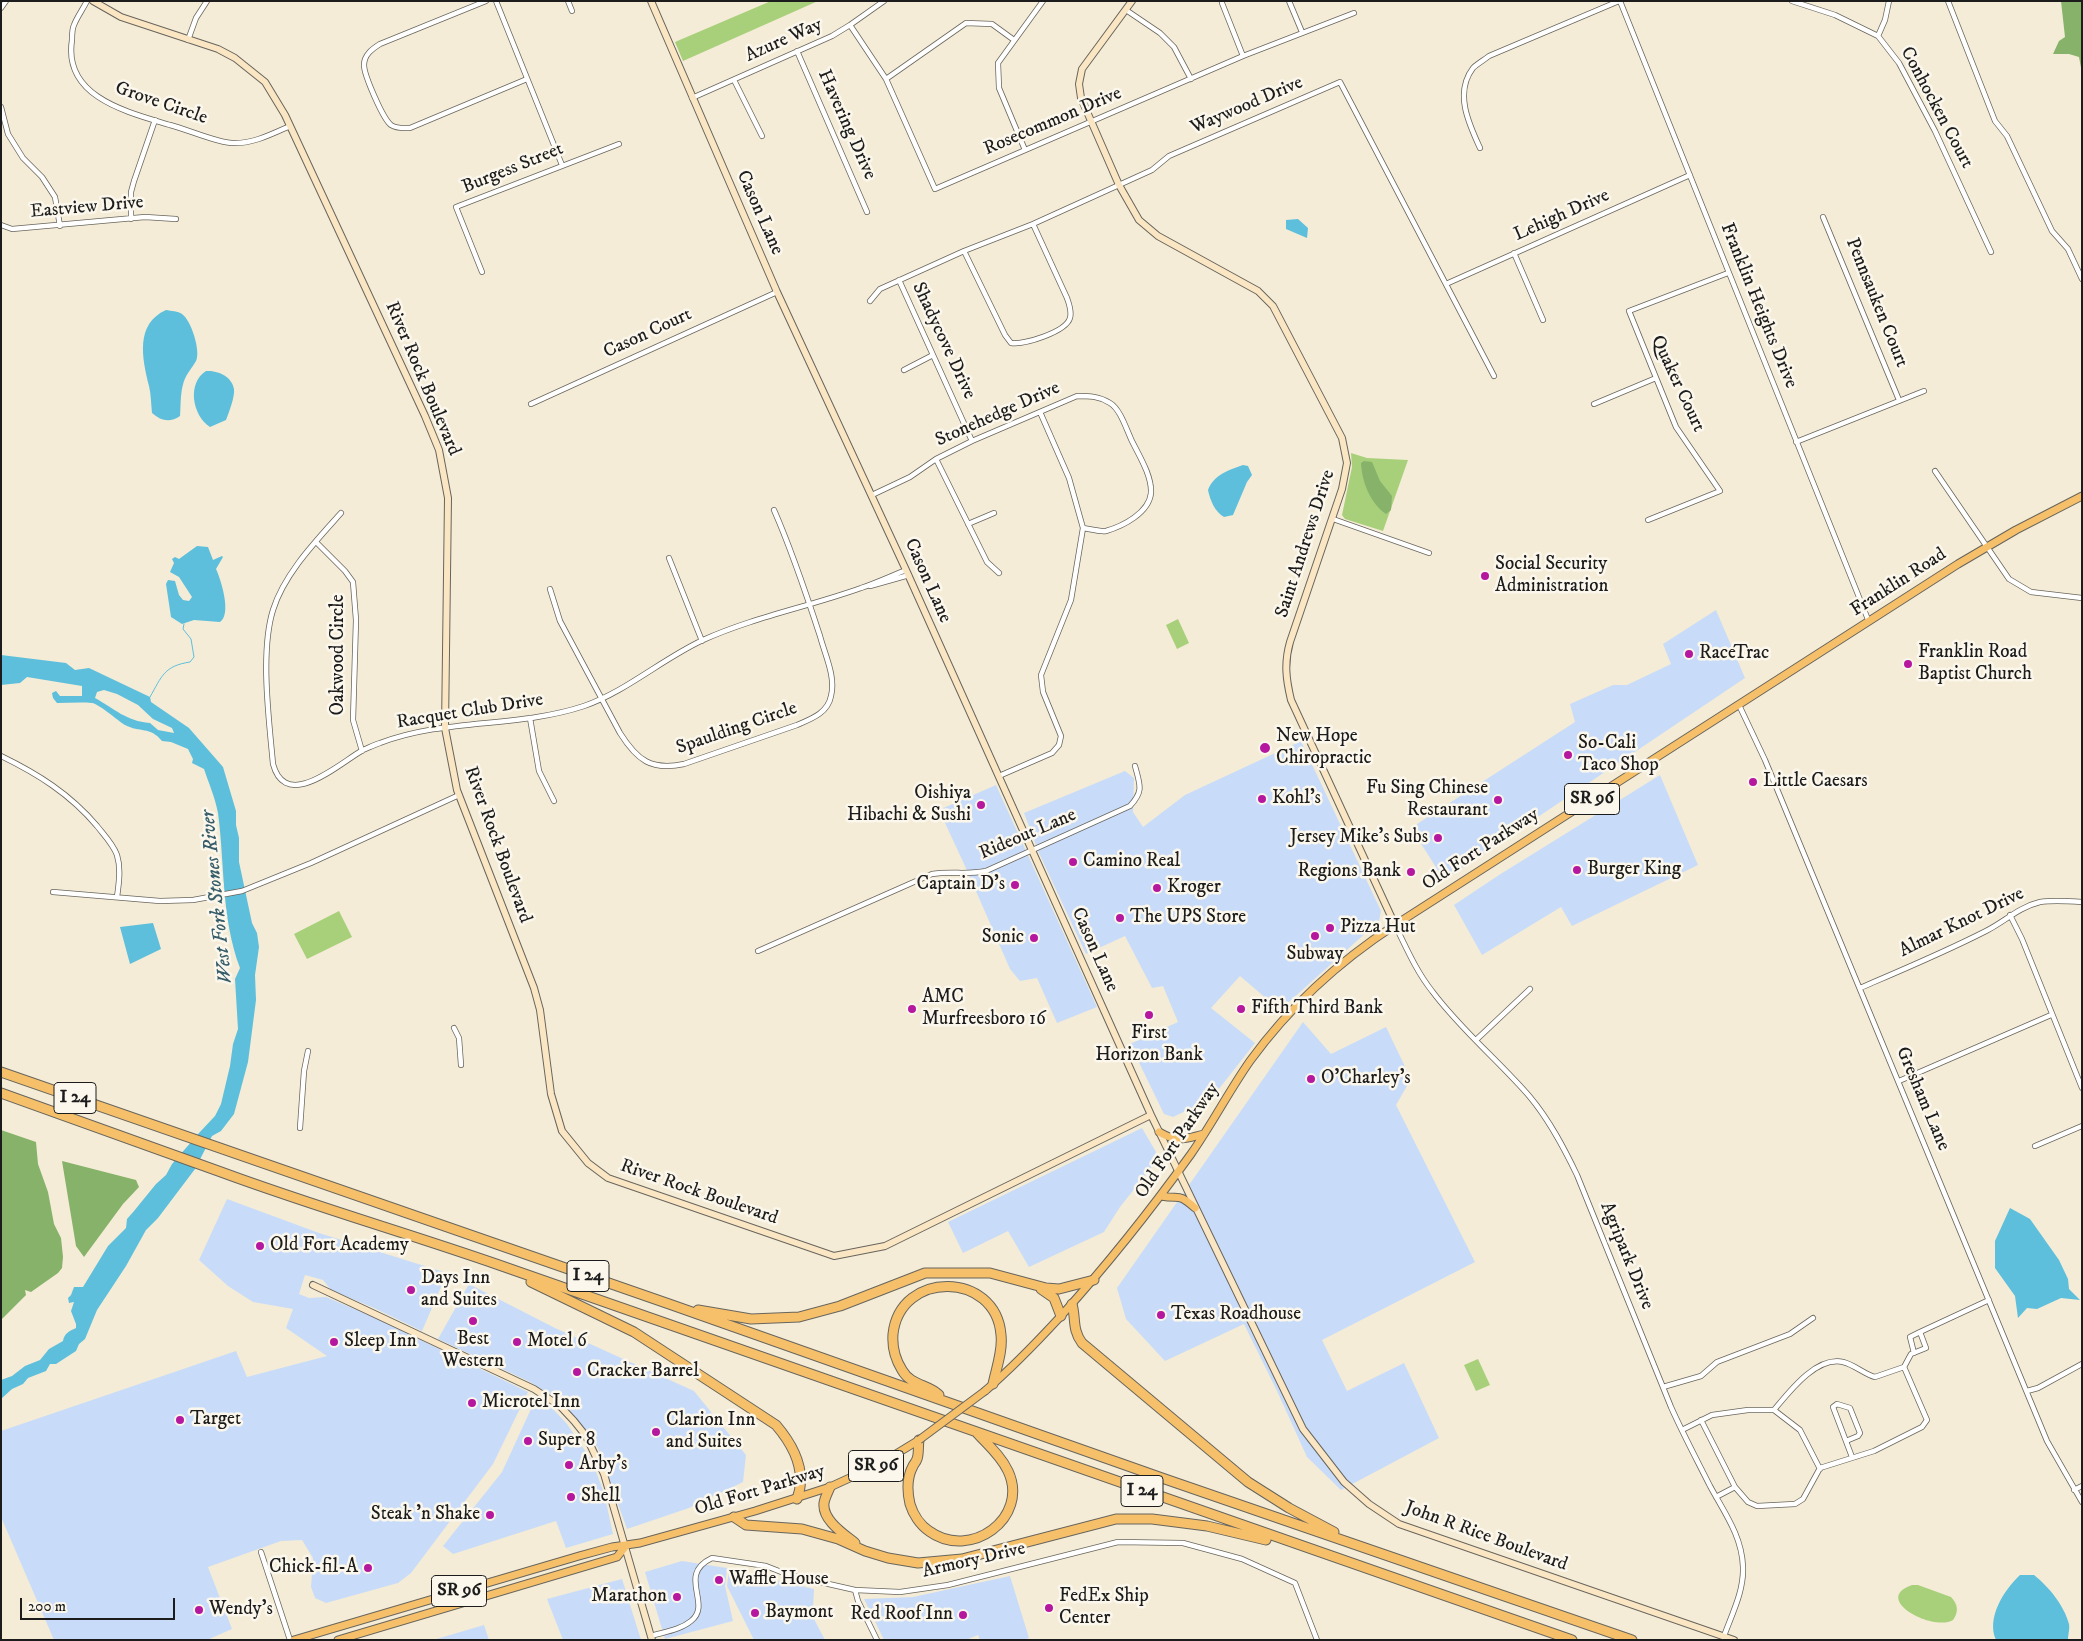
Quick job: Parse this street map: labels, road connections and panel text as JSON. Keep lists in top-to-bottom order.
{
  "streets": {
    "highway": ["I 24"],
    "main road": ["Franklin Road", "SR 96", "Old Fort Parkway"],
    "street": [
      "Azure Way",
      "Grove Circle",
      "Waywood Drive",
      "Conhocken Court",
      "Rosecommon Drive",
      "Havering Drive",
      "Burgess Street",
      "Eastview Drive",
      "Cason Lane",
      "Lehigh Drive",
      "Pennsauken Court",
      "Franklin Heights Drive",
      "Cason Court",
      "Shadycove Drive",
      "River Rock Boulevard",
      "Quaker Court",
      "Stonehedge Drive",
      "Saint Andrews Drive",
      "Oakwood Circle",
      "Racquet Club Drive",
      "Spaulding Circle",
      "Rideout Lane",
      "Almar Knot Drive",
      "Gresham Lane",
      "Agripark Drive",
      "John R Rice Boulevard",
      "Armory Drive"
    ]
  },
  "crossings": [
    ["Azure Way", "Rosecommon Drive"],
    ["Azure Way", "Havering Drive"],
    ["Azure Way", "Cason Lane"],
    ["Grove Circle", "River Rock Boulevard"],
    ["Waywood Drive", "Lehigh Drive"],
    ["Waywood Drive", "Shadycove Drive"],
    ["Waywood Drive", "Saint Andrews Drive"],
    ["Rosecommon Drive", "Saint Andrews Drive"],
    ["Cason Lane", "Cason Court"],
    ["Cason Lane", "River Rock Boulevard"],
    ["Cason Lane", "Stonehedge Drive"],
    ["Cason Lane", "Racquet Club Drive"],
    ["Cason Lane", "Rideout Lane"],
    ["Cason Lane", "Old Fort Parkway"],
    ["Cason Lane", "John R Rice Boulevard"],
    ["Lehigh Drive", "Franklin Heights Drive"],
    ["Franklin Heights Drive", "Quaker Court"],
    ["Franklin Heights Drive", "Franklin Road"],
    ["Shadycove Drive", "Stonehedge Drive"],
    ["River Rock Boulevard", "Racquet Club Drive"],
    ["Saint Andrews Drive", "Old Fort Parkway"],
    ["Saint Andrews Drive", "Agripark Drive"],
    ["Franklin Road", "Old Fort Parkway"],
    ["Franklin Road", "Gresham Lane"],
    ["Oakwood Circle", "Racquet Club Drive"],
    ["Racquet Club Drive", "Spaulding Circle"],
    ["Old Fort Parkway", "Gresham Lane"],
    ["Old Fort Parkway", "Agripark Drive"],
    ["Old Fort Parkway", "John R Rice Boulevard"],
    ["Almar Knot Drive", "Gresham Lane"],
    ["Agripark Drive", "John R Rice Boulevard"]
  ],
  "water": ["West Fork Stones River"],
  "places": [
    "Social Security Administration",
    "RaceTrac",
    "Franklin Road Baptist Church",
    "New Hope Chiropractic",
    "So-Cali Taco Shop",
    "Little Caesars",
    "Kohl's",
    "Fu Sing Chinese Restaurant",
    "Oishiya Hibachi & Sushi",
    "Jersey Mike's Subs",
    "Camino Real",
    "Burger King",
    "Regions Bank",
    "Captain D's",
    "Kroger",
    "The UPS Store",
    "Pizza Hut",
    "Subway",
    "Sonic",
    "AMC Murfreesboro 16",
    "Fifth Third Bank",
    "First Horizon Bank",
    "O'Charley's",
    "Old Fort Academy",
    "Days Inn and Suites",
    "Texas Roadhouse",
    "Best Western",
    "Sleep Inn",
    "Motel 6",
    "Cracker Barrel",
    "Microtel Inn",
    "Target",
    "Clarion Inn and Suites",
    "Super 8",
    "Arby's",
    "Shell",
    "Steak 'n Shake",
    "Chick-fil-A",
    "Waffle House",
    "Marathon",
    "FedEx Ship Center",
    "Wendy's",
    "Baymont",
    "Red Roof Inn"
  ],
  "scale_bar": "200 m"
}
